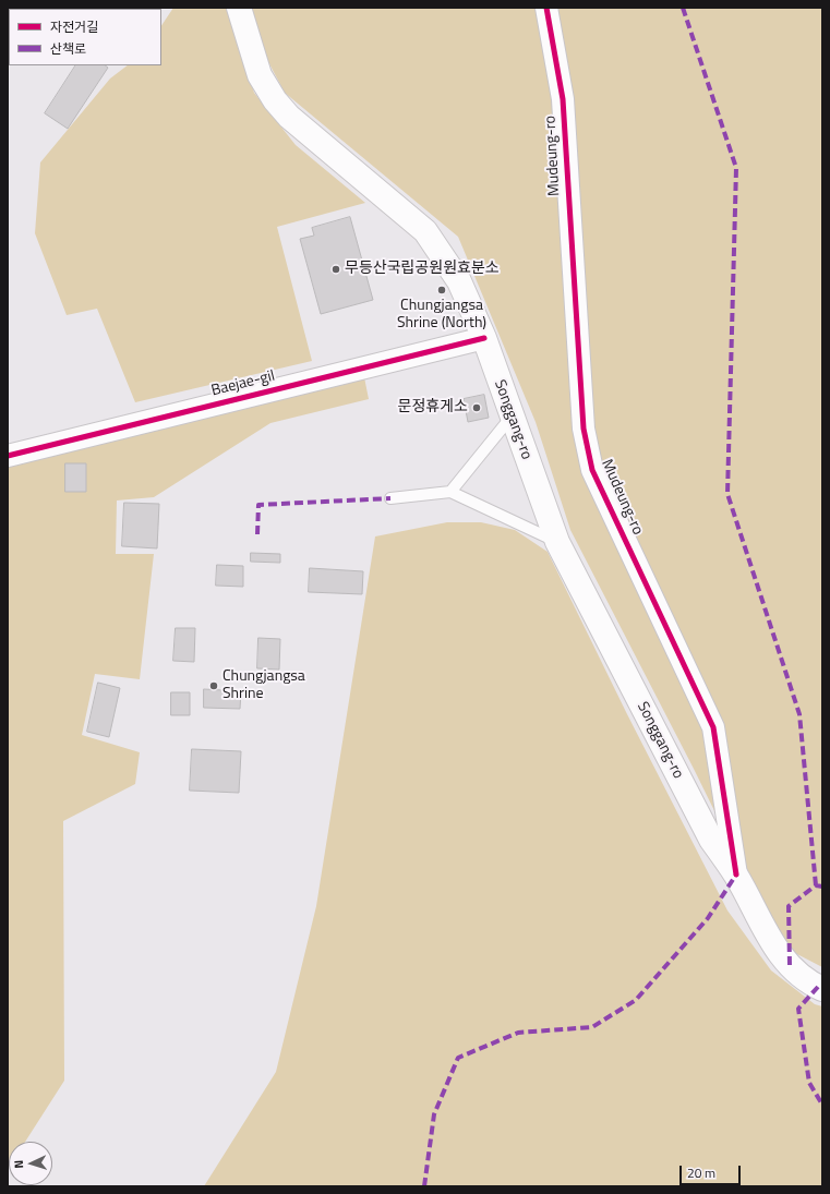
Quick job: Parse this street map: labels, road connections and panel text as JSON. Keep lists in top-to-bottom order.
{
  "streets": {
    "main road": ["Mudeung-ro", "Songgang-ro"],
    "street": ["Baejae-gil"]
  },
  "crossings": [
    ["Mudeung-ro", "Songgang-ro"],
    ["Baejae-gil", "Songgang-ro"]
  ],
  "places": [
    "무등산국립공원원효분소",
    "Chungjangsa Shrine (North)",
    "문정휴게소",
    "Chungjangsa Shrine"
  ],
  "legend": ["자전거길", "산책로"],
  "scale_bar": "20 m",
  "north": "left"
}
